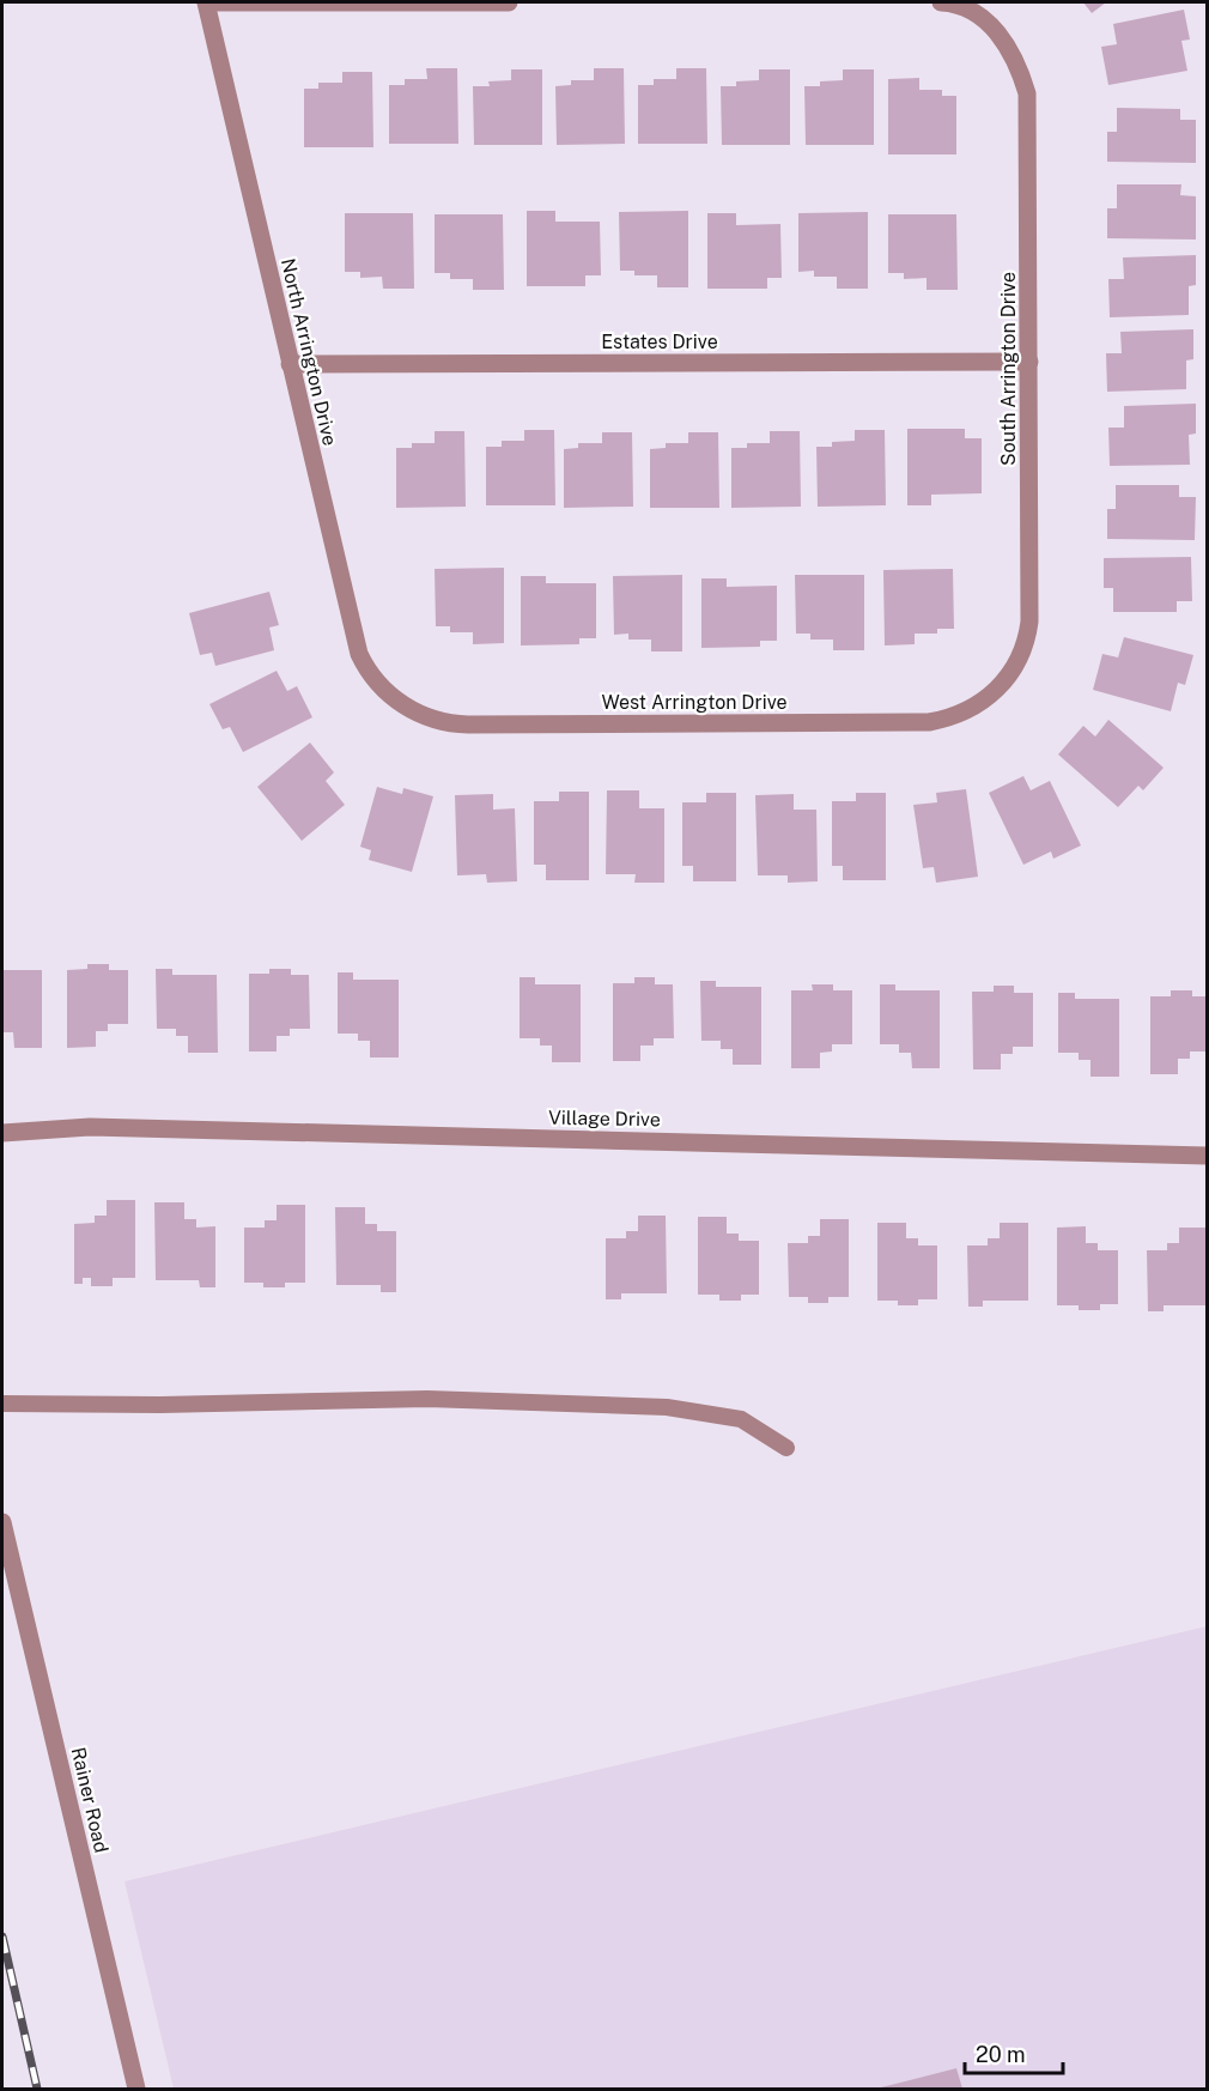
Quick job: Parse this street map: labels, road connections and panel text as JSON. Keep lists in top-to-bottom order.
{
  "streets": {
    "street": [
      "Estates Drive",
      "North Arrington Drive",
      "South Arrington Drive",
      "West Arrington Drive",
      "Village Drive",
      "Rainer Road"
    ]
  },
  "crossings": [
    ["Estates Drive", "North Arrington Drive"],
    ["Estates Drive", "South Arrington Drive"],
    ["North Arrington Drive", "West Arrington Drive"],
    ["South Arrington Drive", "West Arrington Drive"]
  ],
  "scale_bar": "20 m"
}
